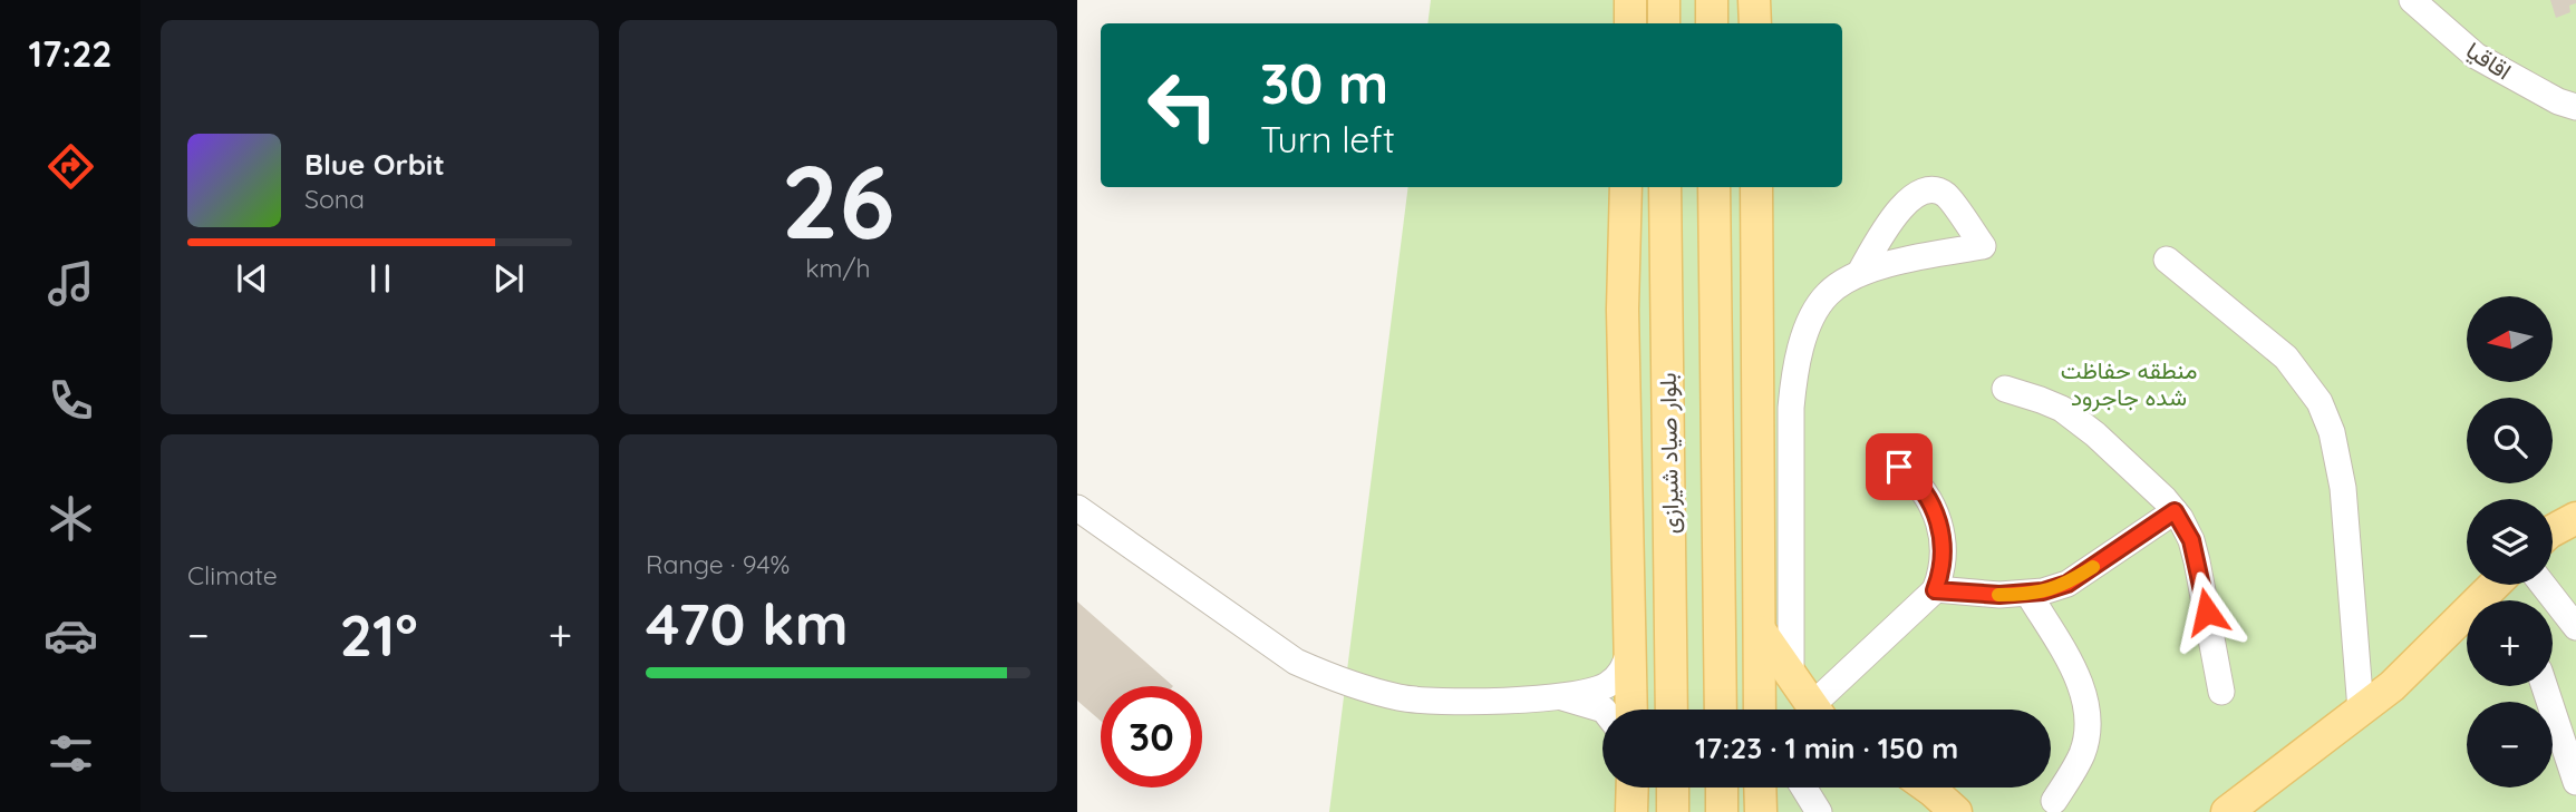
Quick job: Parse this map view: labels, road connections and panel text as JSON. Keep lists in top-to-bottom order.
{
  "streets": {
    "main road": ["بلوار صیاد شیرازی"],
    "street": ["اقاقیا"]
  },
  "parks": ["منطقه حفاظت شده جاجرود"],
  "north": "left",
  "page": {
    "tabs": "17:22",
    "tile": [
      ["26", "km/h"],
      "Climate",
      ["Range · 94%", "470 km"]
    ],
    "turn": ["30 m", "Turn left"],
    "song": ["Blue Orbit", "Sona"],
    "map_buttons": ["+", "−"],
    "heat": ["−", "21°", "+"],
    "limit": "30",
    "trip": "17:23 · 1 min · 150 m"
  }
}
